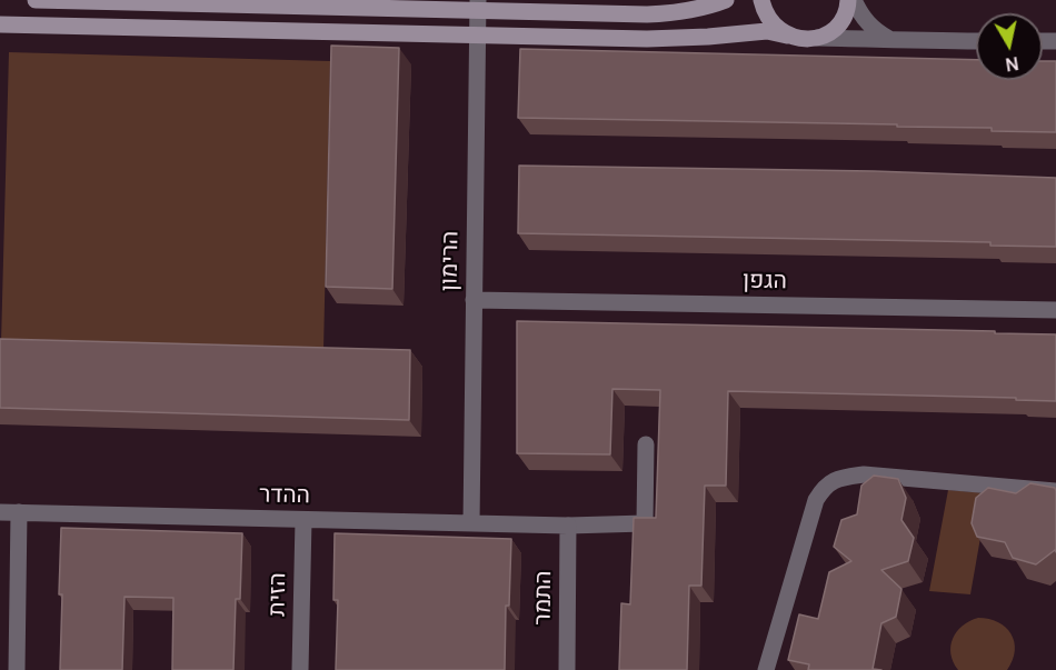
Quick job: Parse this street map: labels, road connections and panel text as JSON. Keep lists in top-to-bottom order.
{
  "streets": {
    "street": [
      "הרימון",
      "הגפן",
      "ההדר",
      "הזית",
      "התמר"
    ]
  },
  "crossings": [
    ["הרימון", "הגפן"],
    ["הרימון", "ההדר"],
    ["ההדר", "הזית"],
    ["ההדר", "התמר"]
  ],
  "north": "bottom"
}
